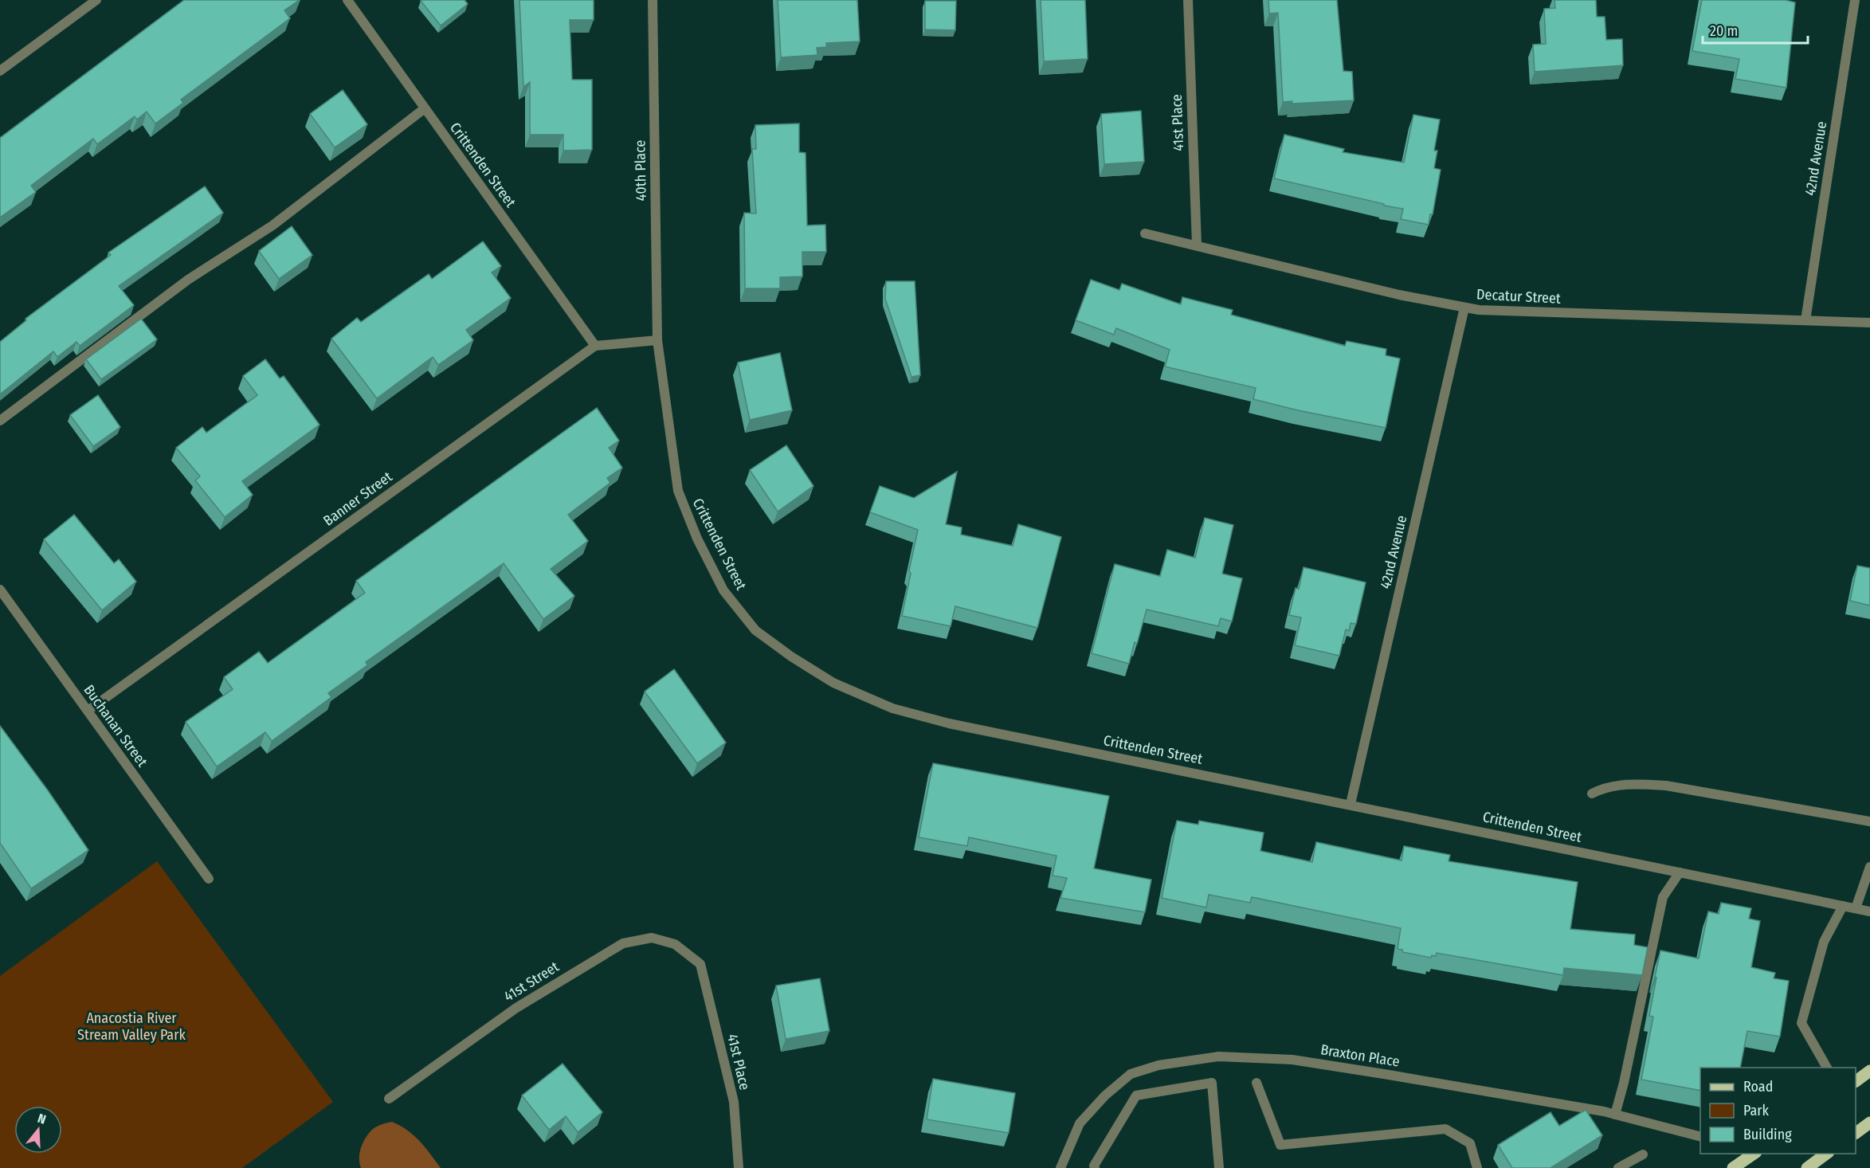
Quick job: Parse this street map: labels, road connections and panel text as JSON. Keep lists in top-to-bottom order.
{
  "streets": {
    "street": [
      "41st Place",
      "42nd Avenue",
      "Crittenden Street",
      "40th Place",
      "Decatur Street",
      "Banner Street",
      "Buchanan Street",
      "41st Street",
      "Braxton Place"
    ]
  },
  "crossings": [
    ["41st Place", "Decatur Street"],
    ["41st Place", "41st Street"],
    ["42nd Avenue", "Crittenden Street"],
    ["42nd Avenue", "Decatur Street"],
    ["Crittenden Street", "40th Place"],
    ["Crittenden Street", "Banner Street"],
    ["Banner Street", "Buchanan Street"]
  ],
  "parks": ["Anacostia River Stream Valley Park"],
  "legend": ["Road", "Park", "Building"],
  "scale_bar": "20 m",
  "north": "top"
}
